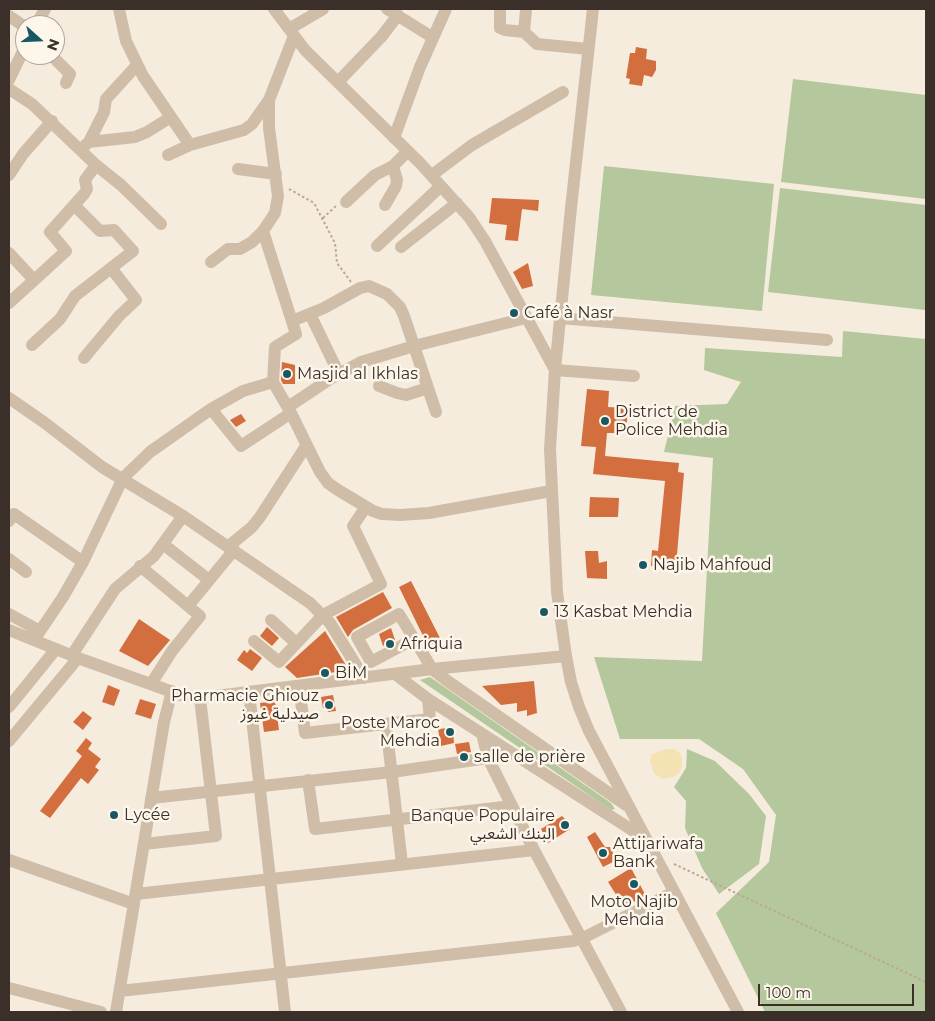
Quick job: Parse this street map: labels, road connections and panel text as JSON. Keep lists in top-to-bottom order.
{
  "places": [
    "Café à Nasr",
    "Masjid al Ikhlas",
    "District de Police Mehdia",
    "Najib Mahfoud",
    "13 Kasbat Mehdia",
    "Afriquia",
    "BİM",
    "Pharmacie Ghiouz صيدلية غيوز",
    "Poste Maroc Mehdia",
    "salle de prière",
    "Lycée",
    "Banque Populaire البنك الشعبي",
    "Attijariwafa Bank",
    "Moto Najib Mehdia"
  ],
  "scale_bar": "100 m",
  "north": "right"
}
